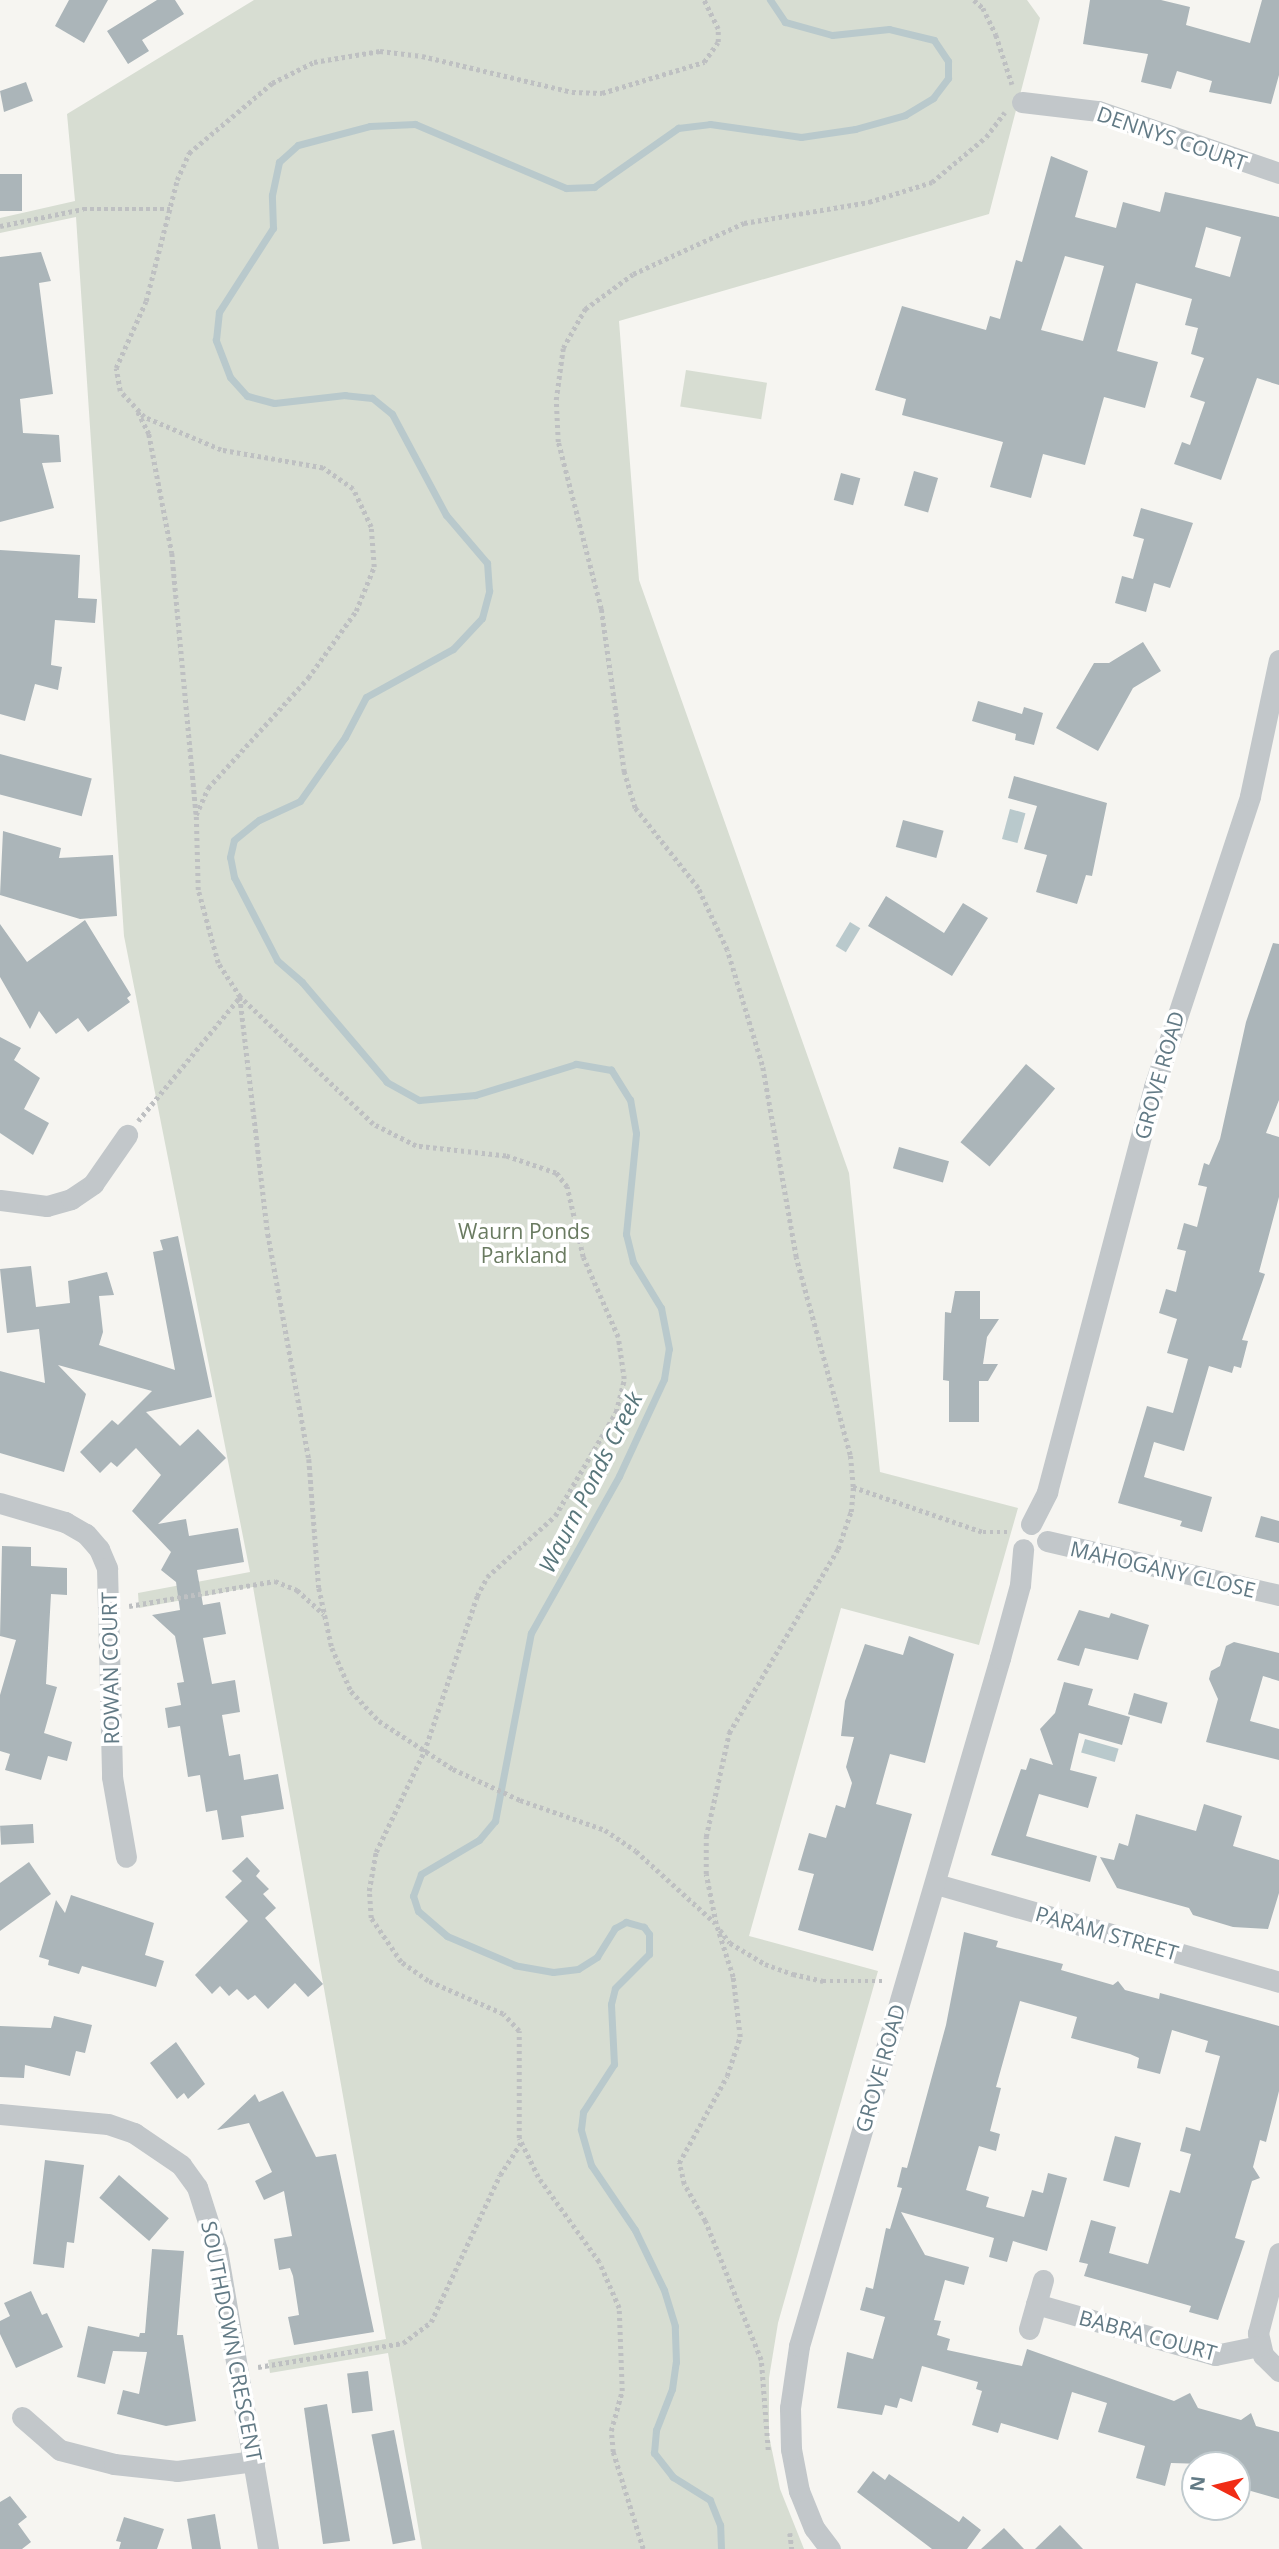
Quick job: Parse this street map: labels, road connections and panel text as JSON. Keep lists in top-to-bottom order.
{
  "streets": {
    "street": [
      "DENNYS COURT",
      "GROVE ROAD",
      "MAHOGANY CLOSE",
      "ROWAN COURT",
      "PARAM STREET",
      "BABRA COURT",
      "SOUTHDOWN CRESCENT"
    ]
  },
  "crossings": [
    ["GROVE ROAD", "MAHOGANY CLOSE"],
    ["GROVE ROAD", "PARAM STREET"]
  ],
  "water": ["Waurn Ponds Creek"],
  "parks": ["Waurn Ponds Parkland"],
  "north": "left"
}
